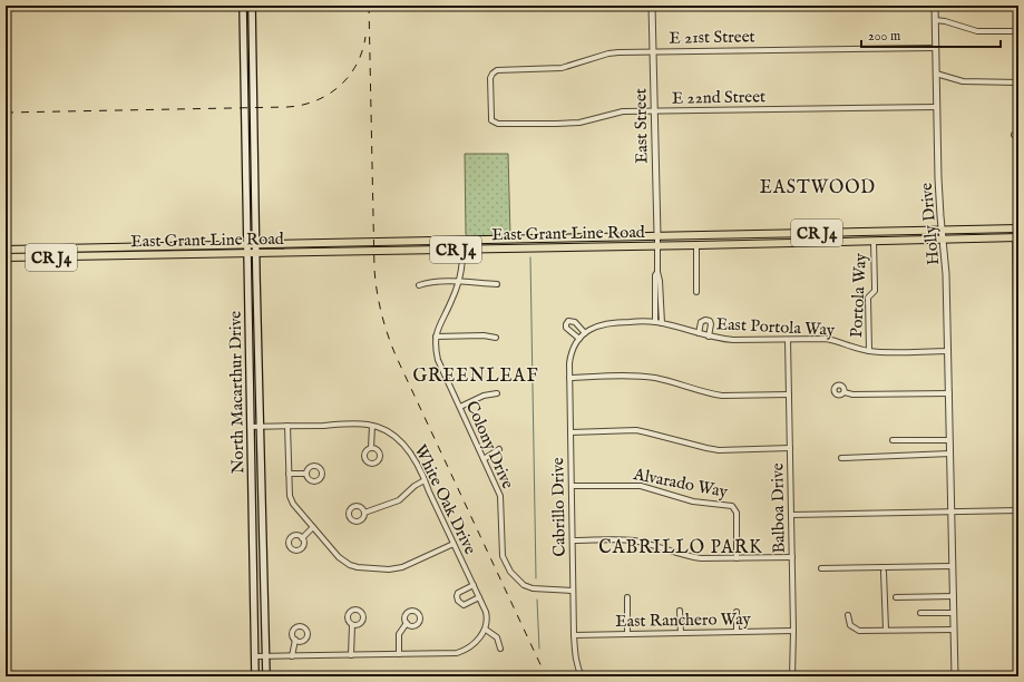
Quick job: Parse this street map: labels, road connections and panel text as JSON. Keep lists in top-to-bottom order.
{
  "streets": {
    "main road": ["East Grant Line Road", "CR J4", "North Macarthur Drive"],
    "street": [
      "E 21st Street",
      "E 22nd Street",
      "East Street",
      "Holly Drive",
      "Portola Way",
      "East Portola Way",
      "Colony Drive",
      "Alvarado Way",
      "White Oak Drive",
      "Cabrillo Drive",
      "Balboa Drive",
      "East Ranchero Way"
    ]
  },
  "crossings": [
    ["E 21st Street", "E 22nd Street"],
    ["E 21st Street", "East Street"],
    ["E 21st Street", "Holly Drive"],
    ["E 22nd Street", "East Street"],
    ["E 22nd Street", "Holly Drive"],
    ["East Street", "East Grant Line Road"],
    ["Holly Drive", "East Grant Line Road"],
    ["Holly Drive", "CR J4"],
    ["Holly Drive", "East Portola Way"],
    ["East Grant Line Road", "CR J4"],
    ["East Grant Line Road", "Portola Way"],
    ["East Grant Line Road", "North Macarthur Drive"],
    ["East Grant Line Road", "Colony Drive"],
    ["Portola Way", "East Portola Way"],
    ["East Portola Way", "Balboa Drive"],
    ["North Macarthur Drive", "White Oak Drive"],
    ["Colony Drive", "Cabrillo Drive"],
    ["Alvarado Way", "Cabrillo Drive"],
    ["Cabrillo Drive", "East Ranchero Way"],
    ["Balboa Drive", "East Ranchero Way"]
  ],
  "districts": ["EASTWOOD", "GREENLEAF", "CABRILLO PARK"],
  "scale_bar": "200 m"
}
